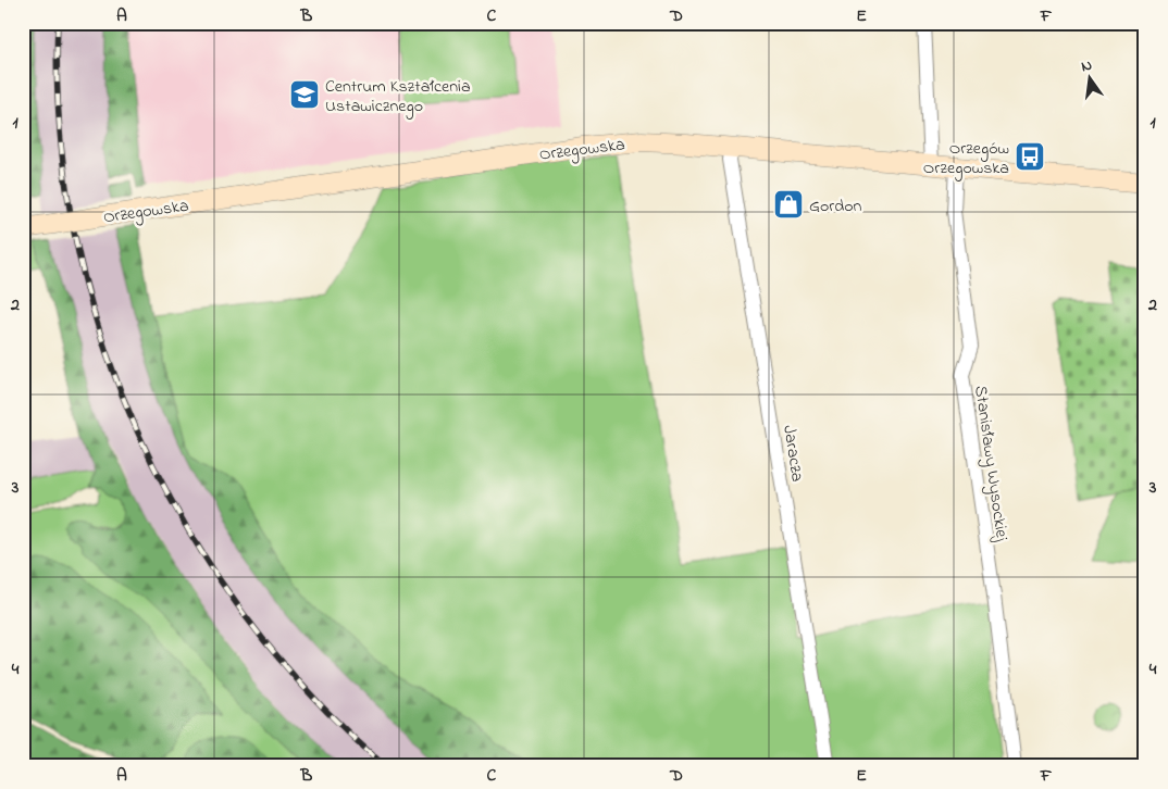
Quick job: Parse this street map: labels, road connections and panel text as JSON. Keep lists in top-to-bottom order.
{
  "streets": {
    "street": ["Orzegowska", "Jaracza", "Stanisławy Wysockiej"]
  },
  "crossings": [
    ["Orzegowska", "Jaracza"],
    ["Orzegowska", "Stanisławy Wysockiej"]
  ],
  "places": {
    "school or university": ["Centrum Kształcenia Ustawicznego"],
    "bus stop": ["Orzegów Orzegowska"],
    "shop": ["Gordon"]
  },
  "north": "top",
  "grid": {
    "columns": [
      "A",
      "B",
      "C",
      "D",
      "E",
      "F"
    ],
    "rows": [
      "1",
      "2",
      "3",
      "4"
    ]
  }
}
